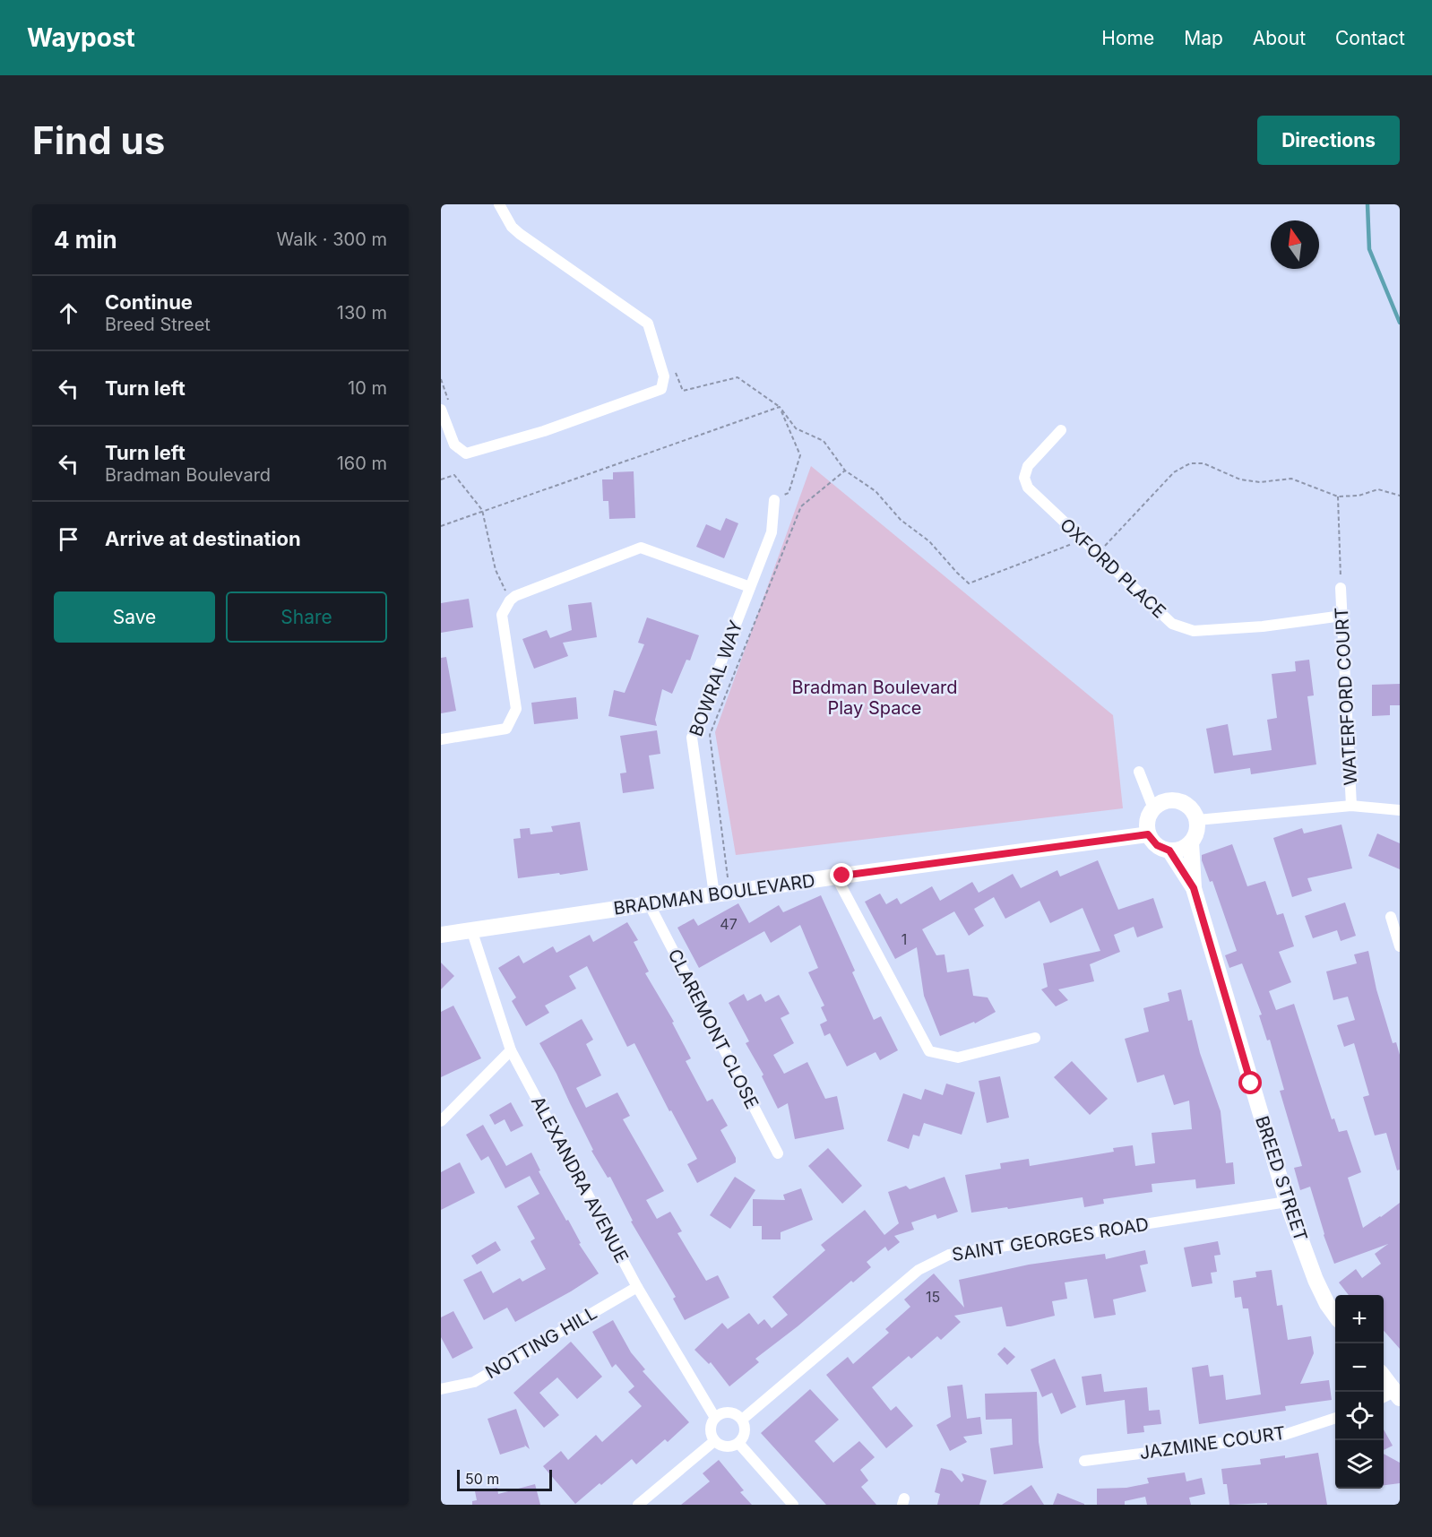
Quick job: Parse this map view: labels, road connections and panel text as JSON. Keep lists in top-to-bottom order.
{
  "streets": {
    "street": [
      "OXFORD PLACE",
      "BOWRAL WAY",
      "WATERFORD COURT",
      "BRADMAN BOULEVARD",
      "CLAREMONT CLOSE",
      "BREED STREET",
      "ALEXANDRA AVENUE",
      "SAINT GEORGES ROAD",
      "NOTTING HILL",
      "JAZMINE COURT"
    ]
  },
  "crossings": [
    ["OXFORD PLACE", "WATERFORD COURT"],
    ["BOWRAL WAY", "BRADMAN BOULEVARD"],
    ["BRADMAN BOULEVARD", "CLAREMONT CLOSE"],
    ["BRADMAN BOULEVARD", "BREED STREET"],
    ["BRADMAN BOULEVARD", "ALEXANDRA AVENUE"],
    ["BREED STREET", "SAINT GEORGES ROAD"],
    ["ALEXANDRA AVENUE", "SAINT GEORGES ROAD"],
    ["ALEXANDRA AVENUE", "NOTTING HILL"]
  ],
  "parks": ["Bradman Boulevard Play Space"],
  "house_numbers": ["47", "1", "15"],
  "scale_bar": "50 m",
  "north": "top",
  "page": {
    "header": "Waypost",
    "nav": [
      "Home",
      "Map",
      "About",
      "Contact"
    ],
    "buttons": [
      "Directions",
      ["Save", "Share"]
    ],
    "title": "Find us",
    "heading": ["4 min", "Walk · 300 m"],
    "list": [
      ["Continue", "Breed Street", "130 m"],
      ["Turn left", "10 m"],
      ["Turn left", "Bradman Boulevard", "160 m"],
      "Arrive at destination"
    ],
    "map_buttons": ["+", "−"],
    "scale": "50 m"
  }
}
